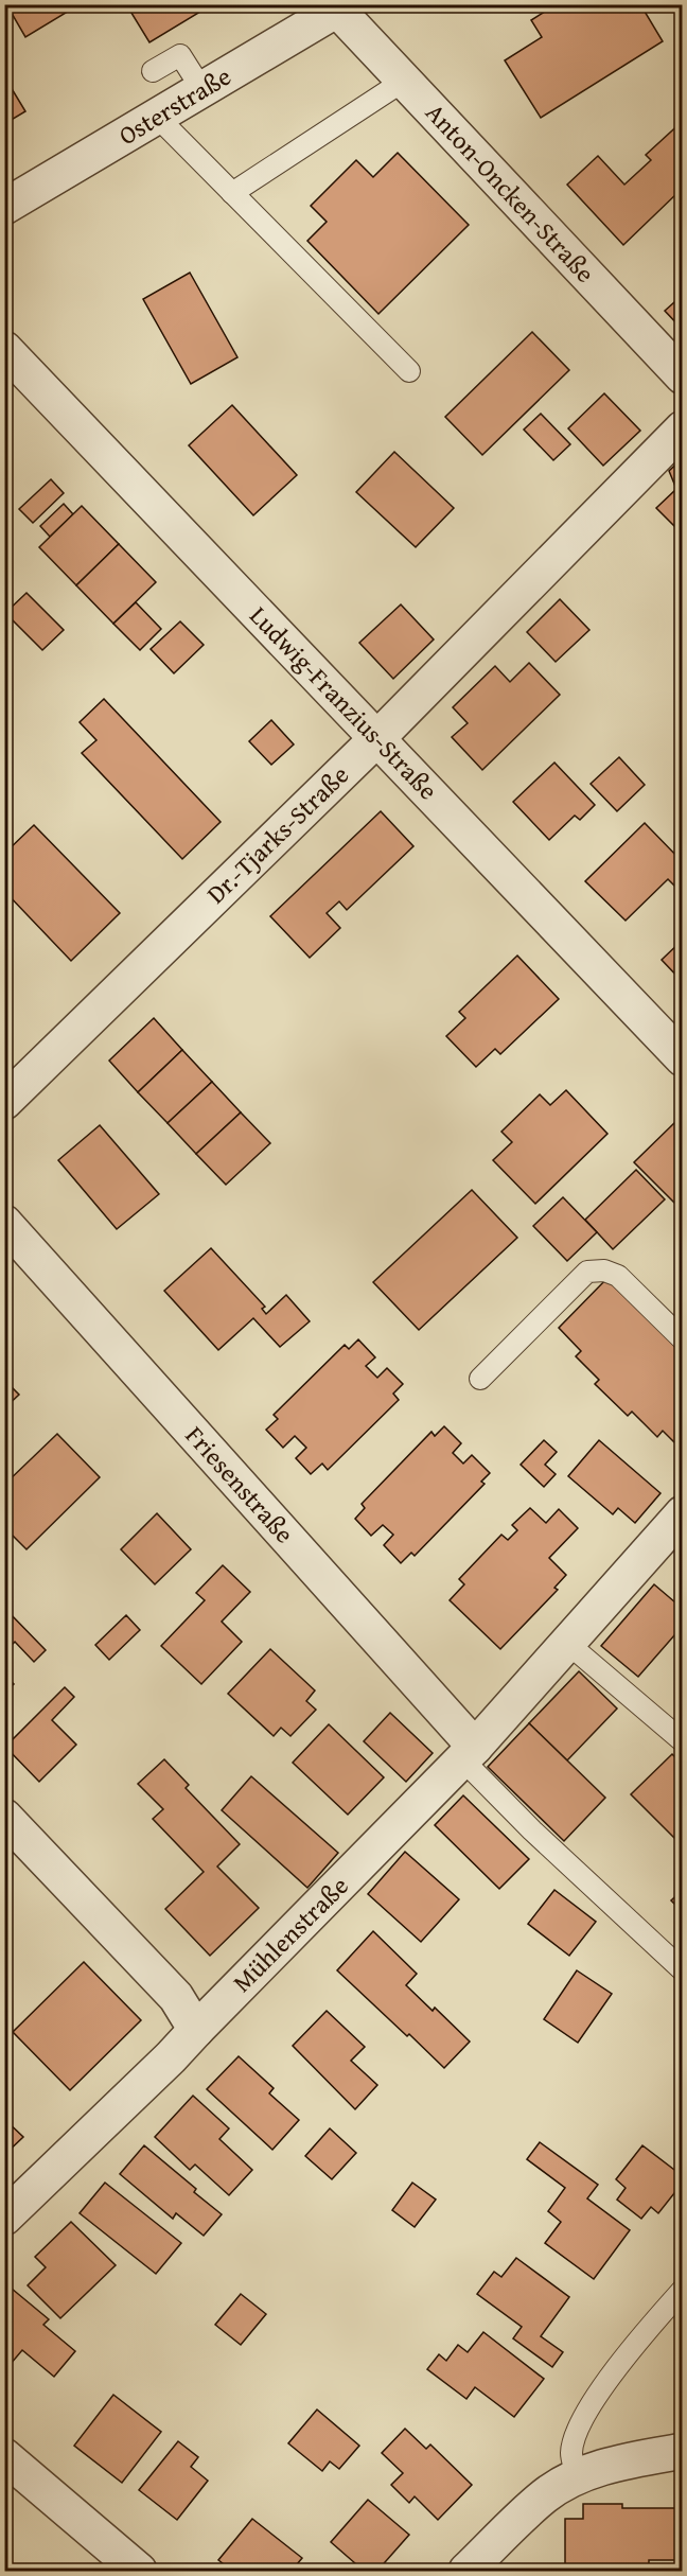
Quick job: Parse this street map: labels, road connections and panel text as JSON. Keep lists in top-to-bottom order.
{
  "streets": {
    "street": [
      "Osterstraße",
      "Anton-Oncken-Straße",
      "Ludwig-Franzius-Straße",
      "Dr.-Tjarks-Straße",
      "Friesenstraße",
      "Mühlenstraße"
    ]
  },
  "crossings": [
    ["Osterstraße", "Anton-Oncken-Straße"],
    ["Ludwig-Franzius-Straße", "Dr.-Tjarks-Straße"],
    ["Friesenstraße", "Mühlenstraße"]
  ]
}
